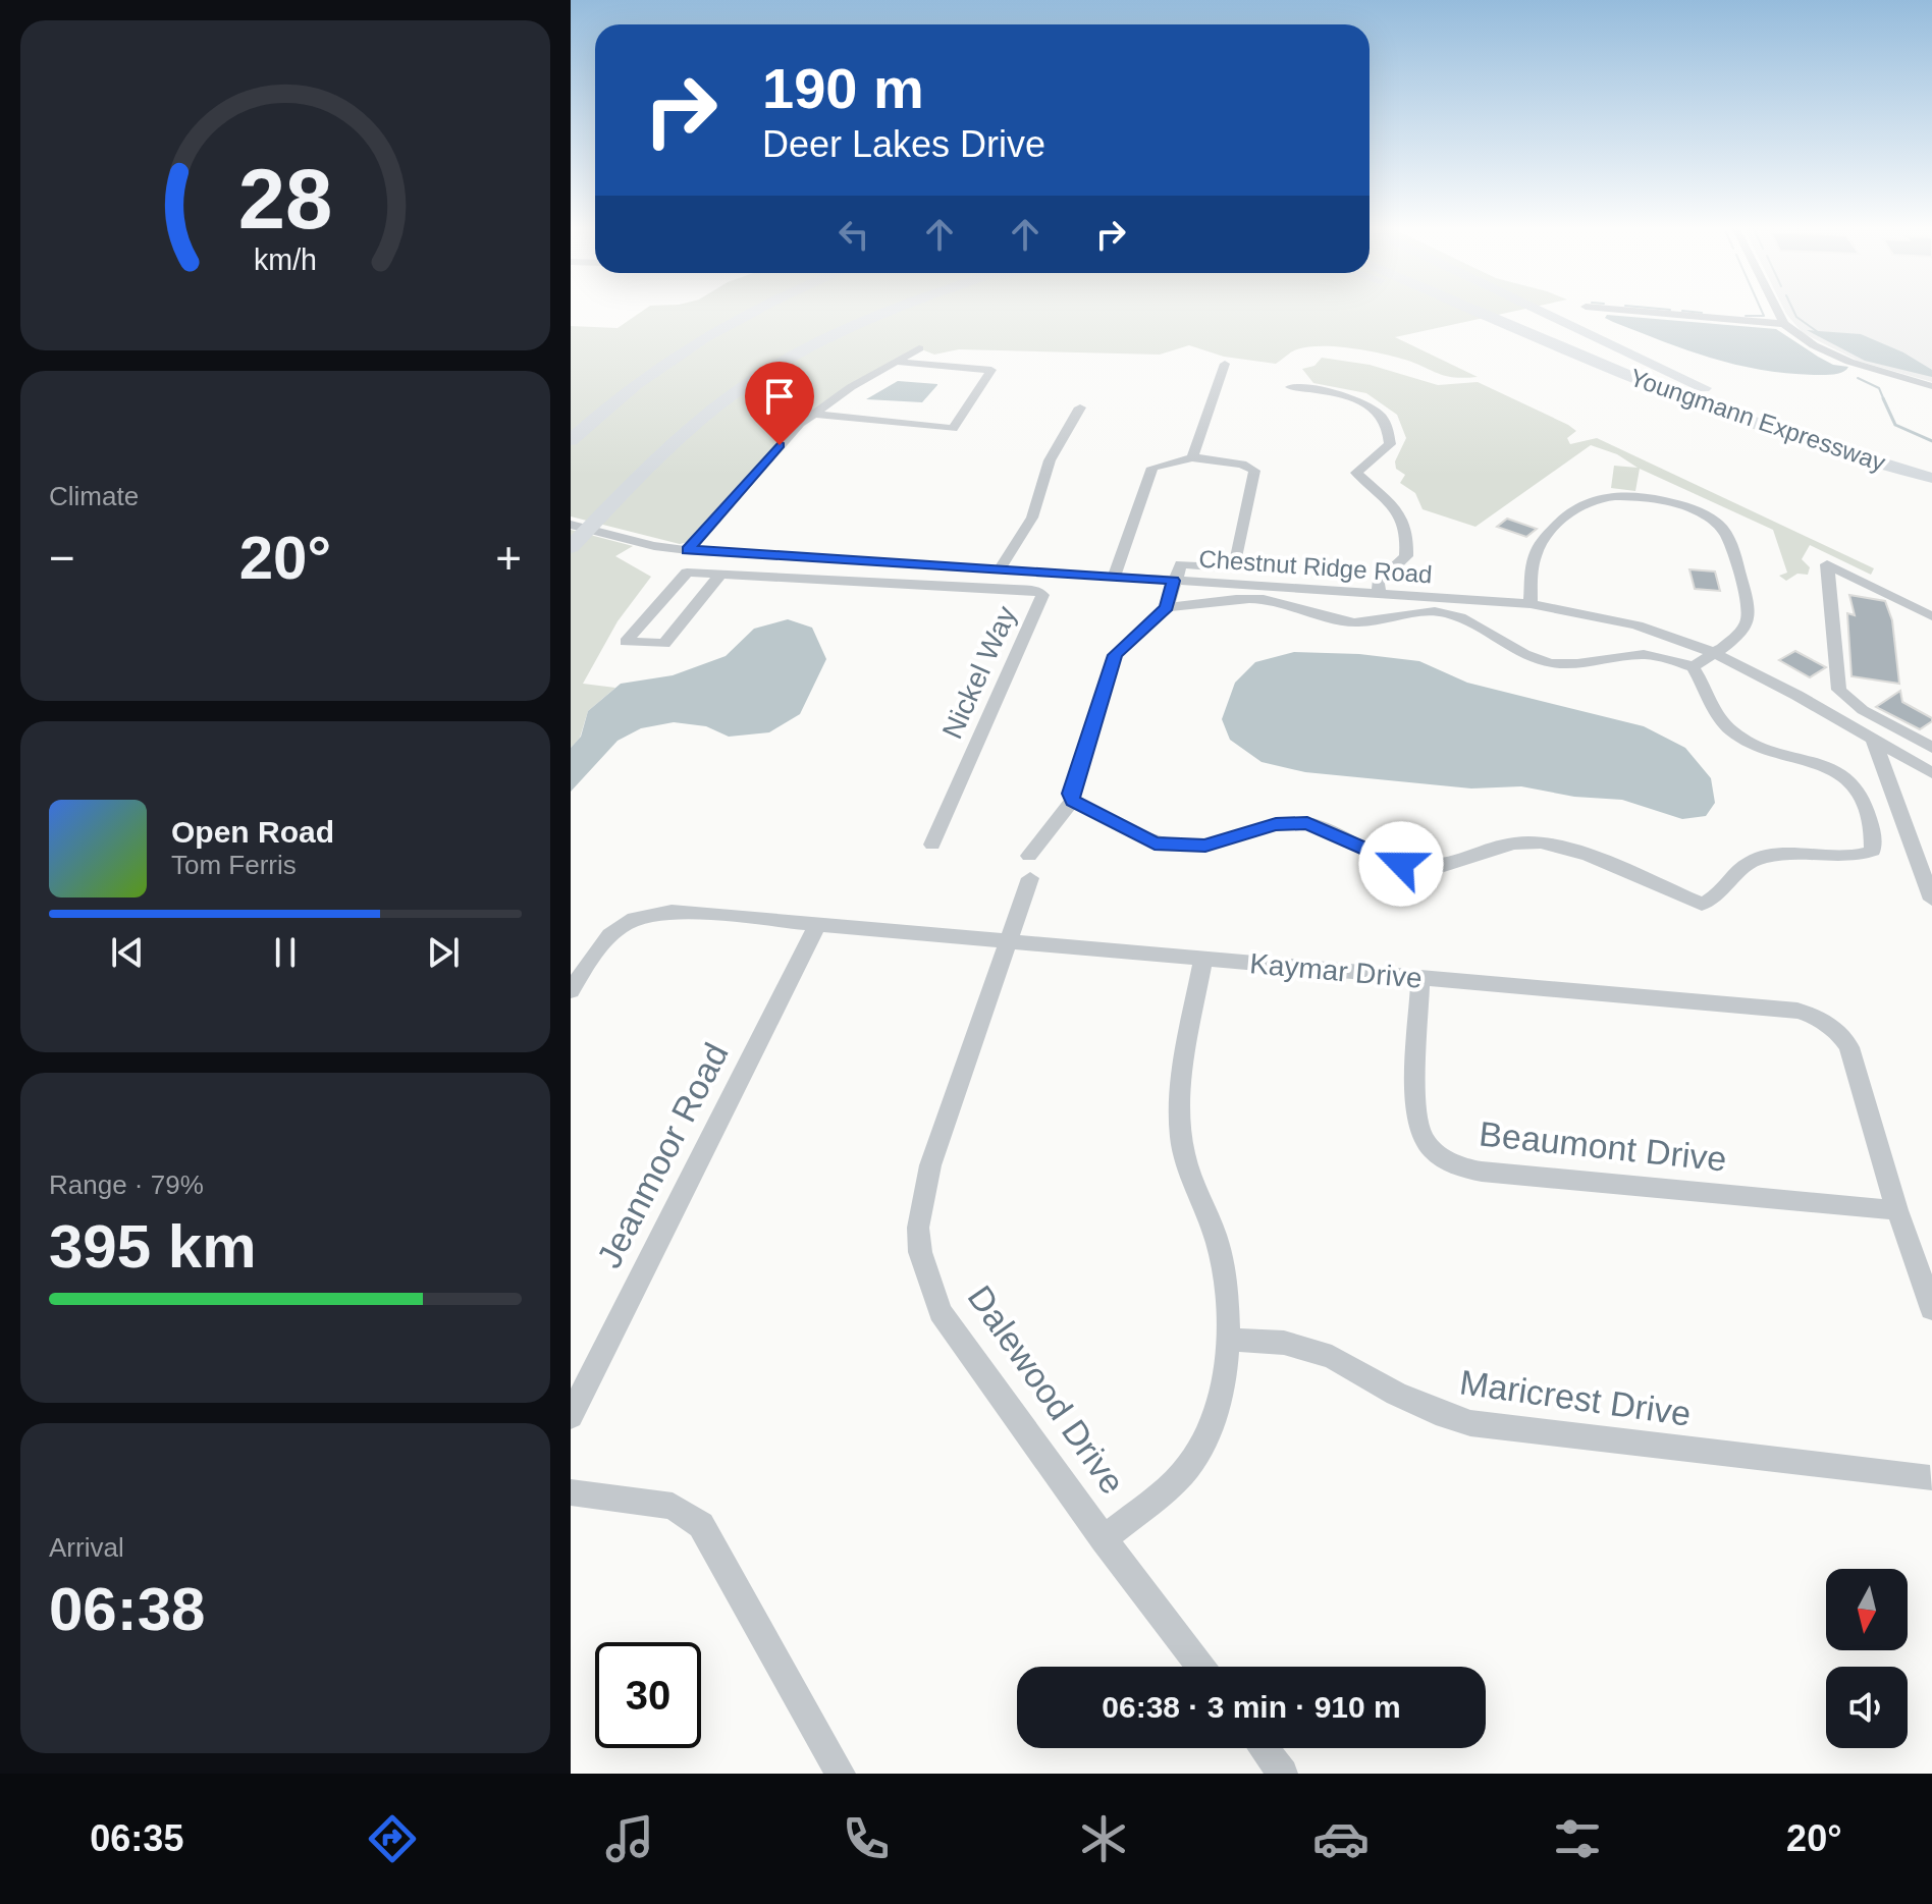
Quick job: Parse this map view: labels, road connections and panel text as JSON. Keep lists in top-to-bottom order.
{
  "streets": {
    "highway": ["Youngmann Expressway"],
    "street": [
      "Chestnut Ridge Road",
      "Nickel Way",
      "Kaymar Drive",
      "Beaumont Drive",
      "Jeanmoor Road",
      "Dalewood Drive",
      "Maricrest Drive"
    ]
  },
  "crossings": [
    ["Kaymar Drive", "Beaumont Drive"],
    ["Kaymar Drive", "Jeanmoor Road"],
    ["Kaymar Drive", "Dalewood Drive"]
  ],
  "north": "bottom",
  "page": {
    "turn": ["190 m", "Deer Lakes Drive"],
    "tile": [
      "Climate",
      ["Range · 79%", "395 km"],
      ["Arrival", "06:38"]
    ],
    "heat": ["−", "20°", "+"],
    "song": ["Open Road", "Tom Ferris"],
    "limit": "30",
    "trip": "06:38 · 3 min · 910 m",
    "tabs": ["06:35", "20°"],
    "gauge": ["28", "km/h"]
  }
}
